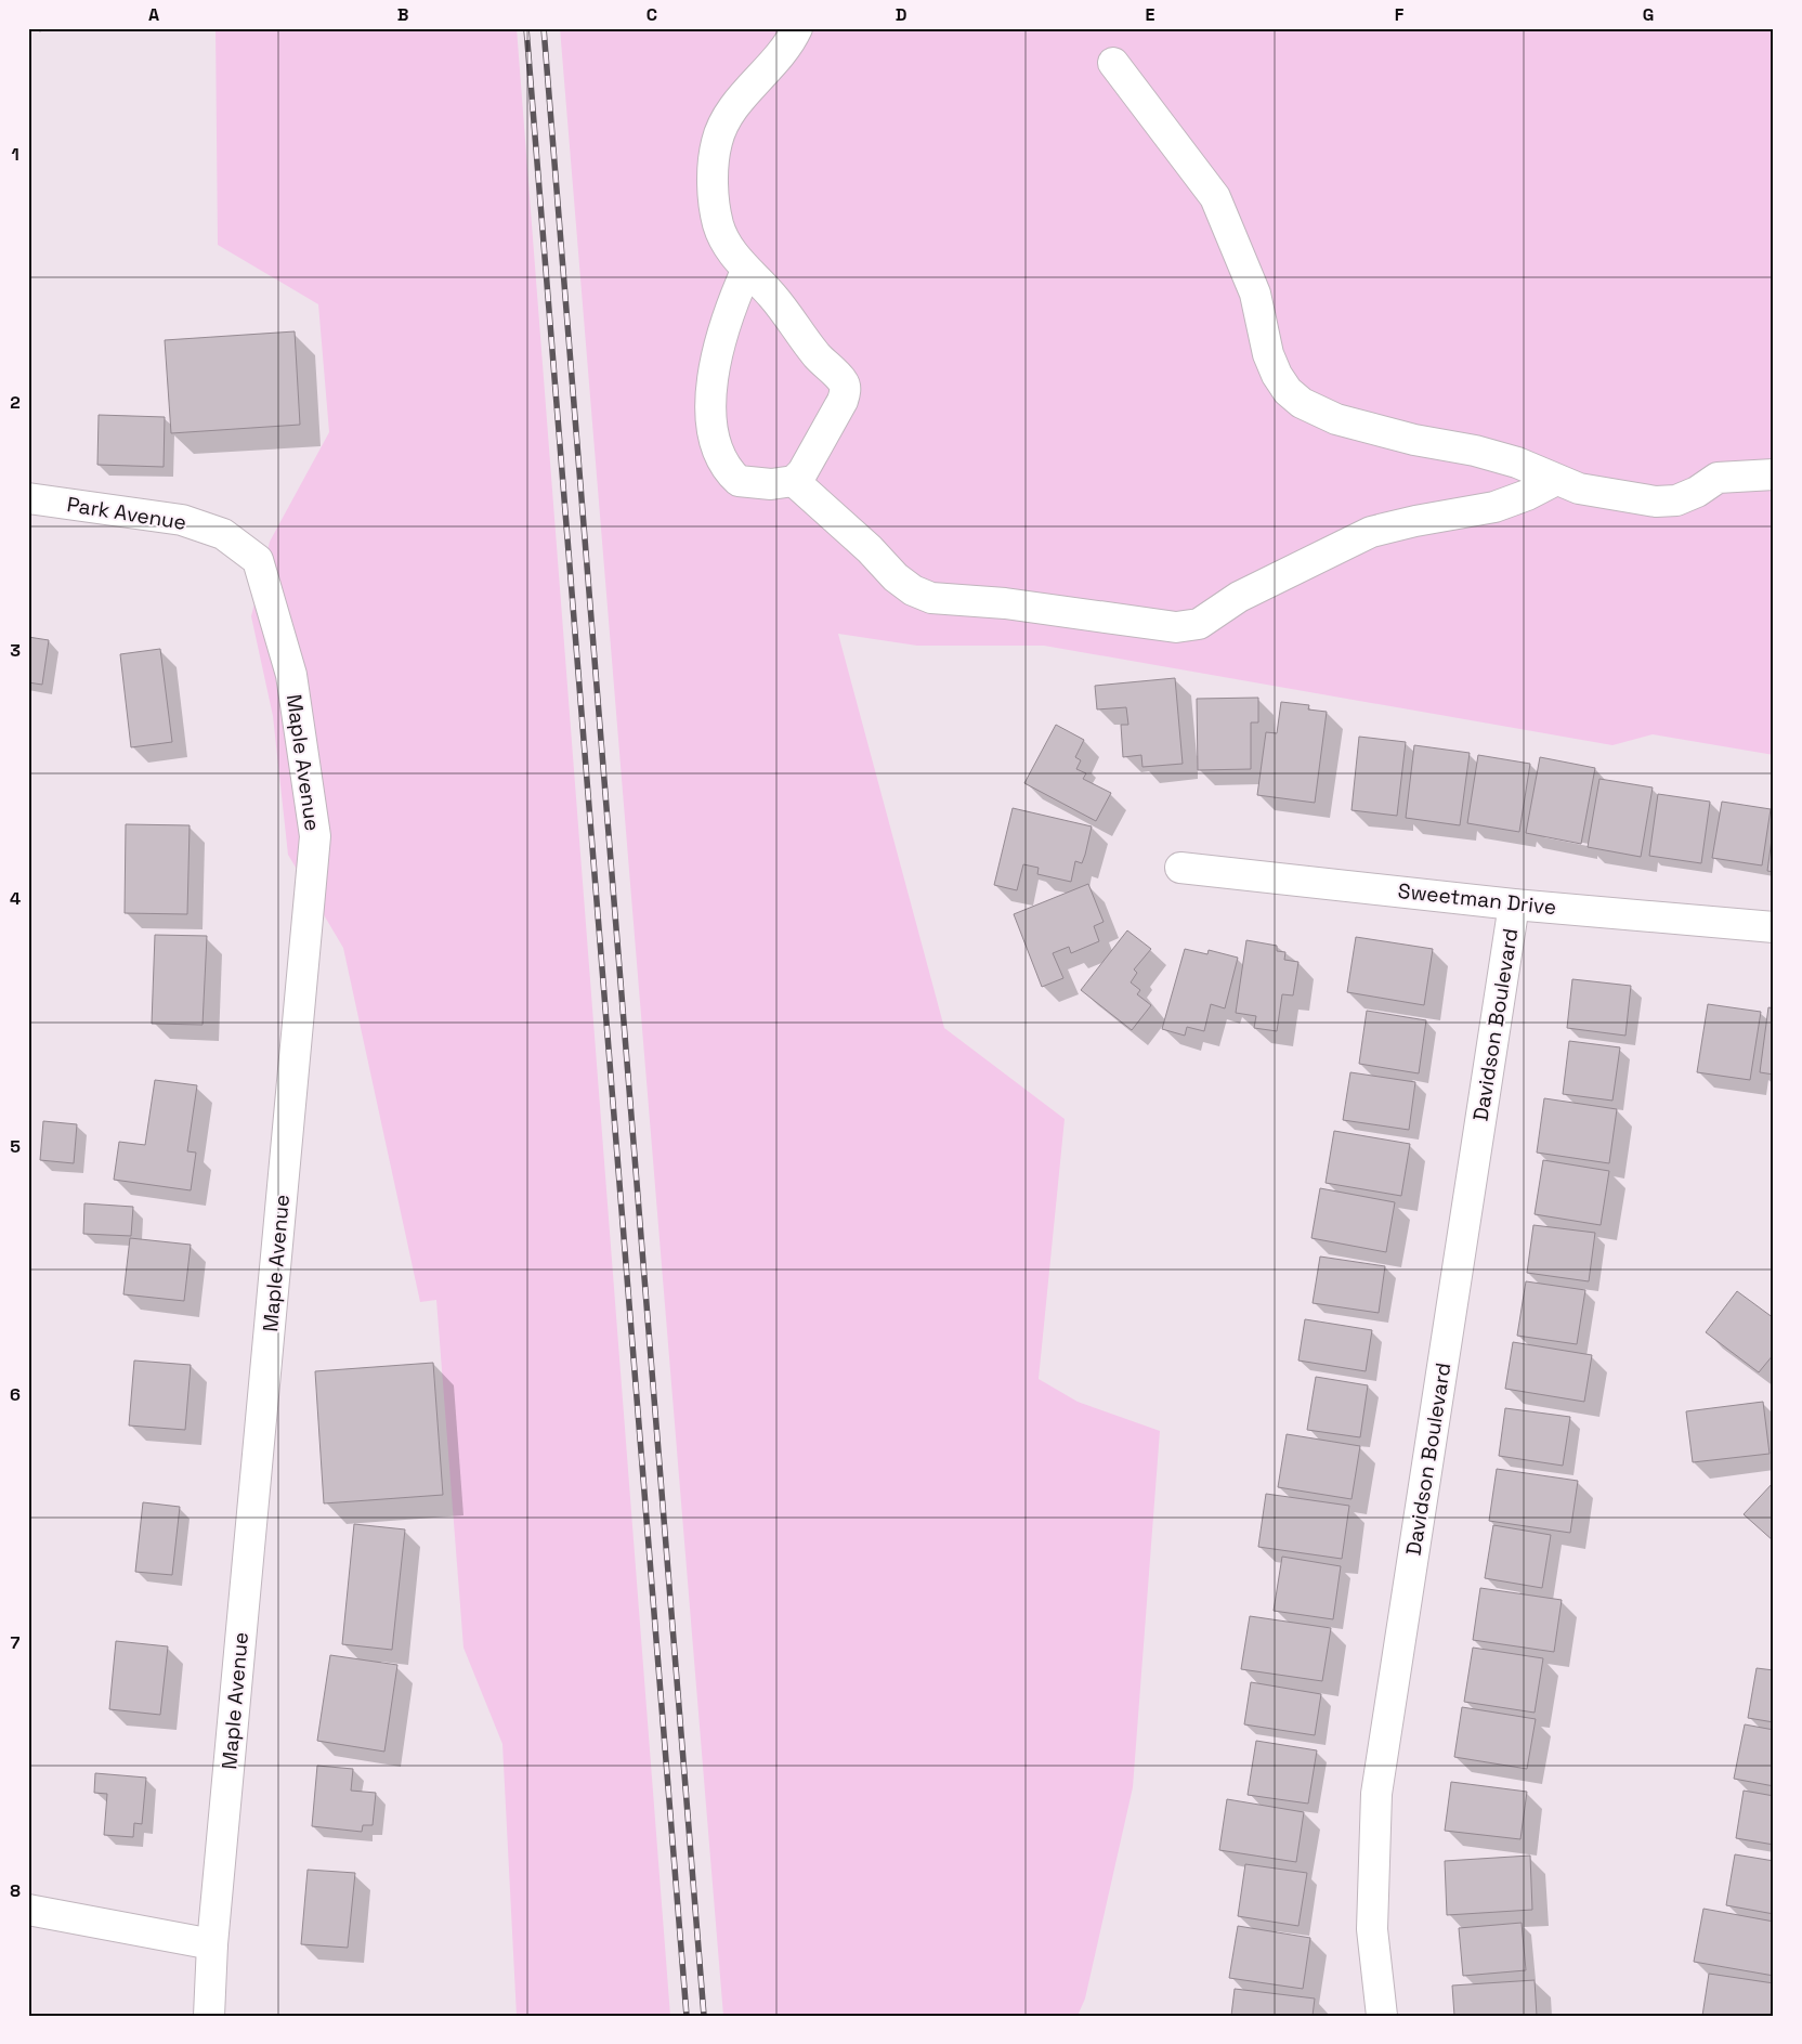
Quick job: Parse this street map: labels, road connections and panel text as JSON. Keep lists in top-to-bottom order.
{
  "streets": {
    "street": [
      "Park Avenue",
      "Maple Avenue",
      "Sweetman Drive",
      "Davidson Boulevard"
    ]
  },
  "crossings": [
    ["Park Avenue", "Maple Avenue"],
    ["Sweetman Drive", "Davidson Boulevard"]
  ],
  "grid": {
    "columns": [
      "A",
      "B",
      "C",
      "D",
      "E",
      "F",
      "G"
    ],
    "rows": [
      "1",
      "2",
      "3",
      "4",
      "5",
      "6",
      "7",
      "8"
    ]
  }
}
